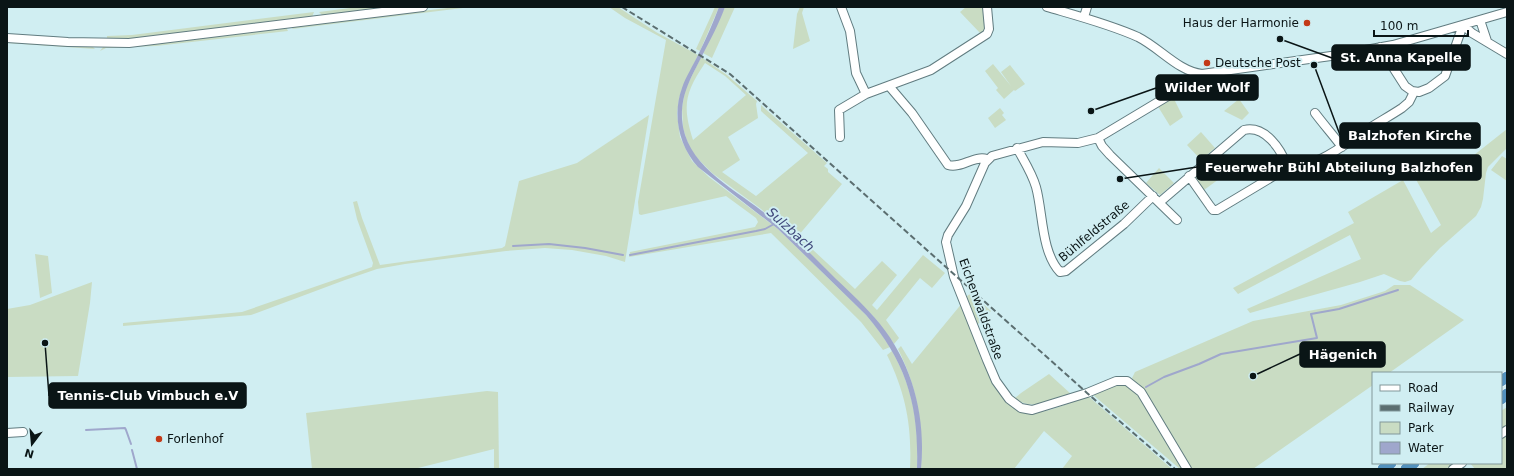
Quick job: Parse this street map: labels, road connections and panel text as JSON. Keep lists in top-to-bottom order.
{
  "streets": {
    "street": ["Bühlfeldstraße", "Eichenwaldstraße"]
  },
  "water": ["Sulzbach"],
  "places": [
    "Haus der Harmonie",
    "St. Anna Kapelle",
    "Deutsche Post",
    "Balzhofen Kirche",
    "Wilder Wolf",
    "Feuerwehr Bühl Abteilung Balzhofen",
    "Tennis-Club Vimbuch e.V",
    "Hägenich",
    "Forlenhof"
  ],
  "legend": [
    "Road",
    "Railway",
    "Park",
    "Water"
  ],
  "scale_bar": "100 m",
  "north": "bottom"
}
